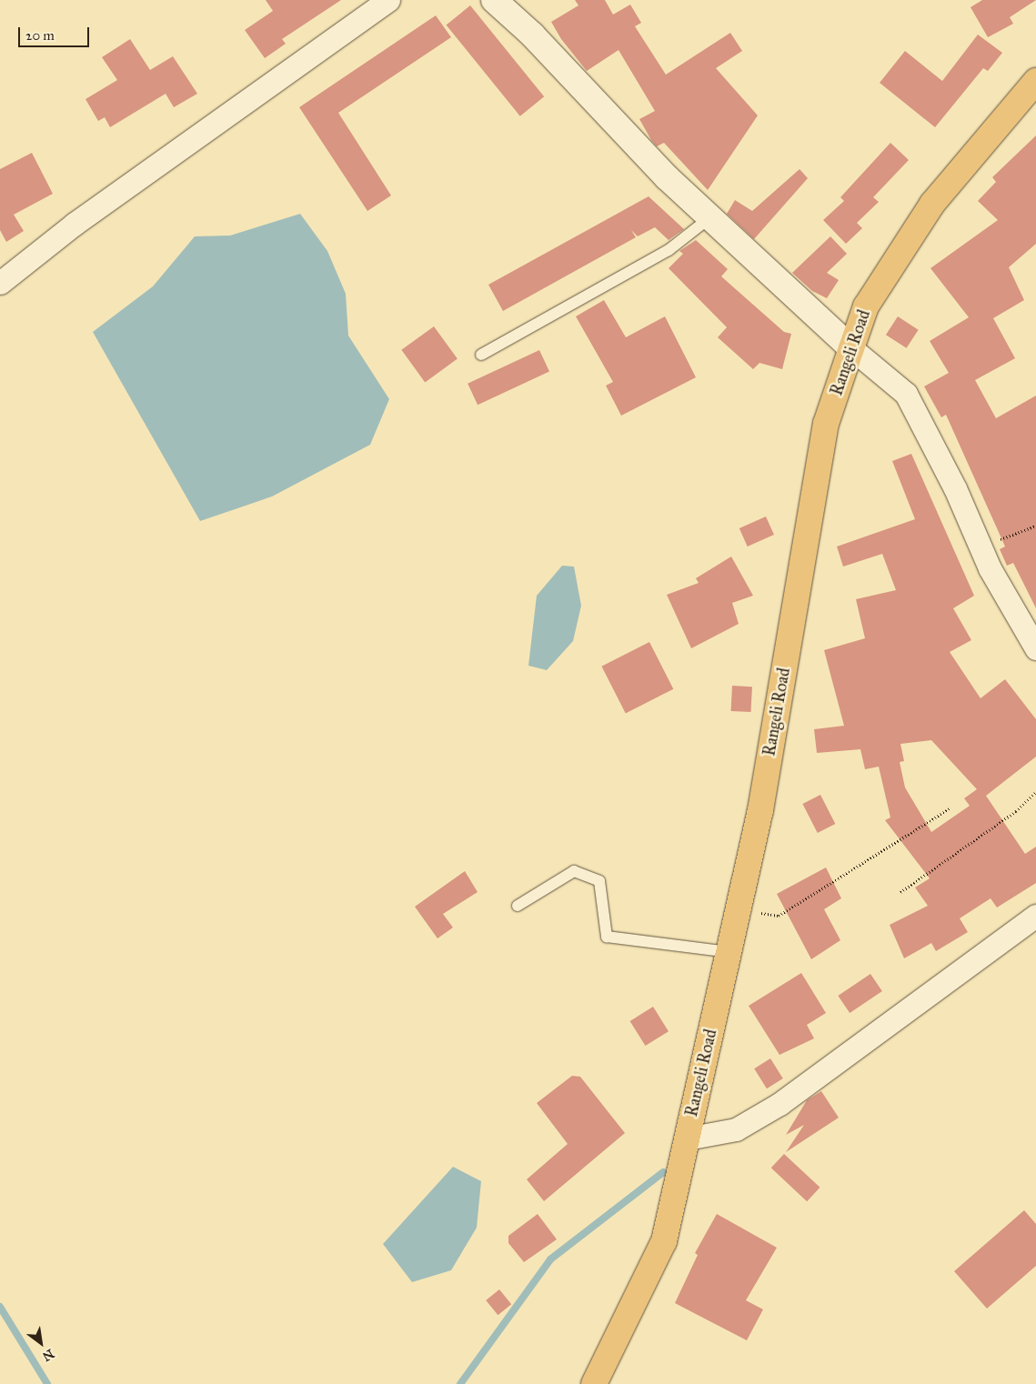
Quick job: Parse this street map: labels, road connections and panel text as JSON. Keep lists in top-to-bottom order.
{
  "streets": {
    "main road": ["Rangeli Road"]
  },
  "scale_bar": "20 m",
  "north": "bottom right"
}
